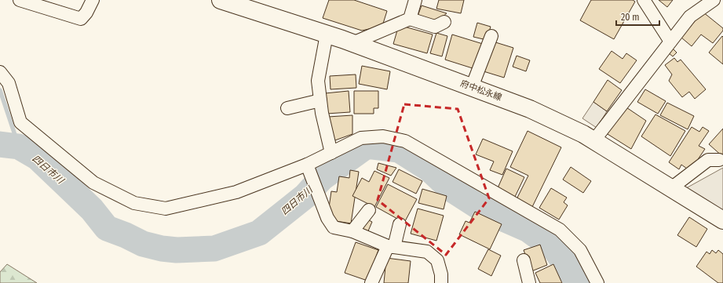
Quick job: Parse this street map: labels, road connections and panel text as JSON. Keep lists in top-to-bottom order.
{
  "streets": {
    "main road": ["府中松永線"]
  },
  "water": ["四日市川"],
  "scale_bar": "20 m"
}
